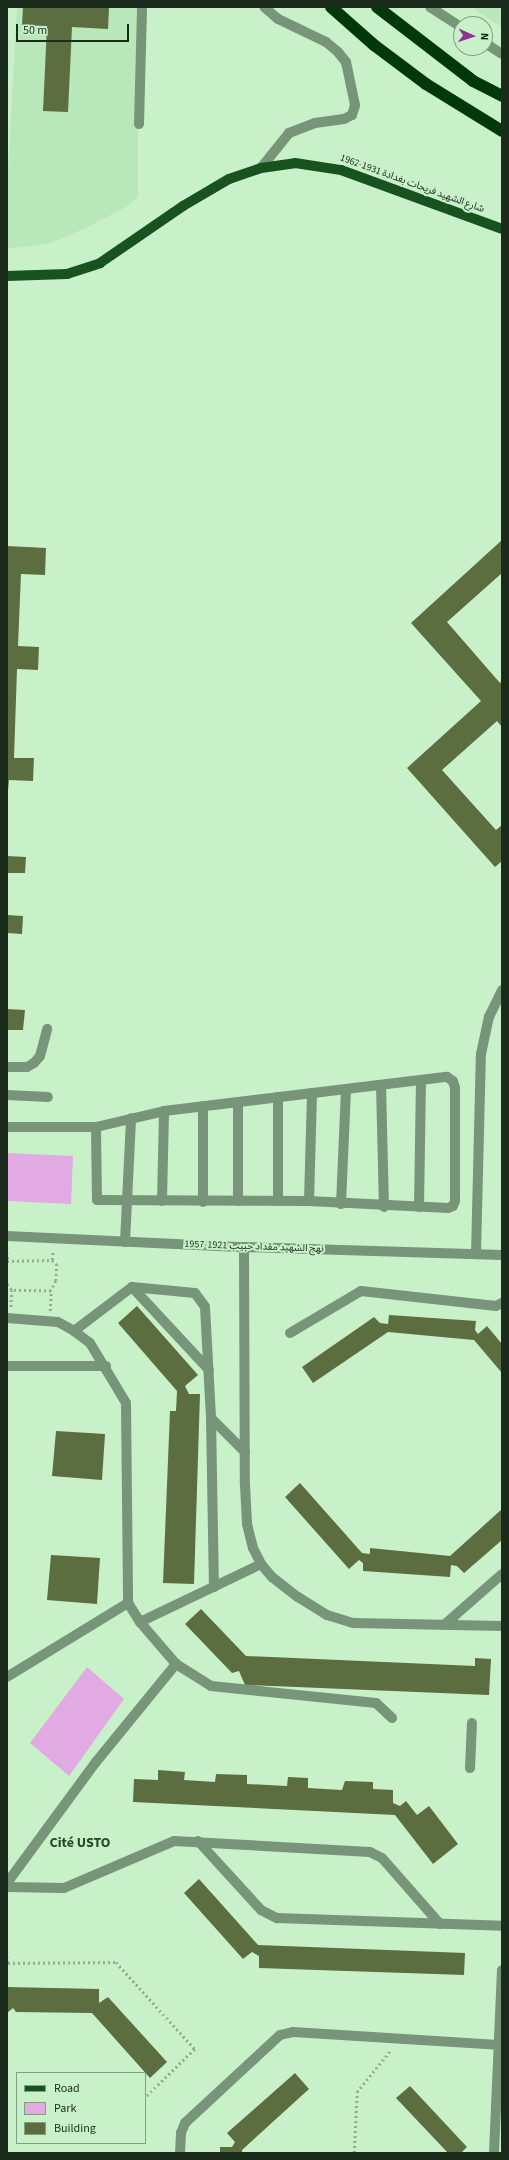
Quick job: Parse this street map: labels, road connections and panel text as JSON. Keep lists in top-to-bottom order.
{
  "streets": {
    "main road": ["شارع الشهيد فريحات بغدادة 1931-1962"],
    "street": ["نهج الشهيد مقداد حبيب 1921-1957"]
  },
  "districts": ["Cité USTO"],
  "legend": ["Road", "Park", "Building"],
  "scale_bar": "50 m",
  "north": "right"
}
